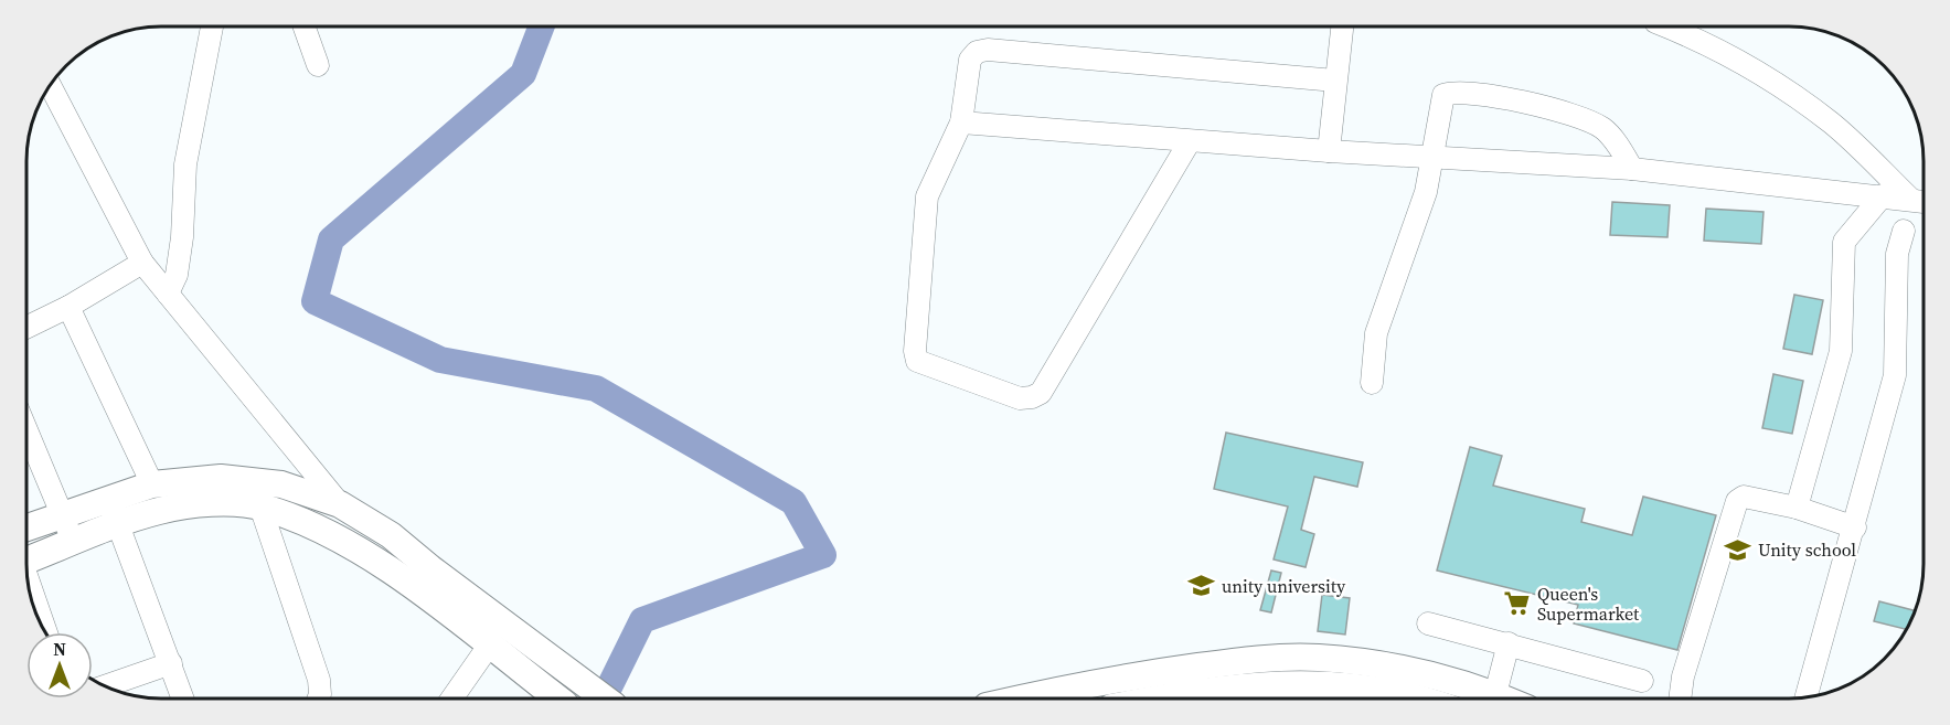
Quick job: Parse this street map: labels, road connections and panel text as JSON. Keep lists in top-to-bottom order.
{
  "places": {
    "school or university": ["Unity school", "unity university"],
    "supermarket": ["Queen's Supermarket"]
  },
  "north": "top"
}
